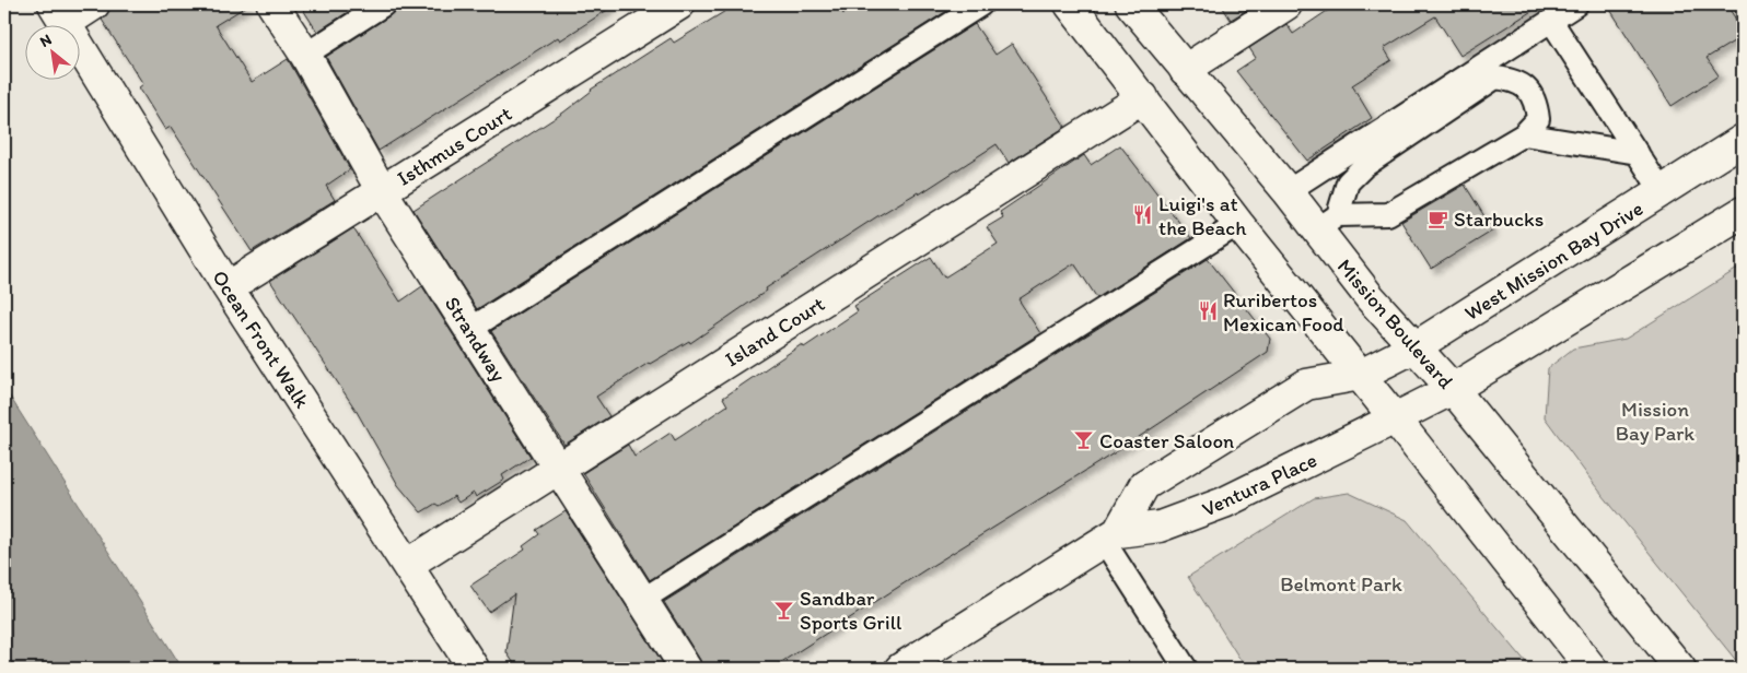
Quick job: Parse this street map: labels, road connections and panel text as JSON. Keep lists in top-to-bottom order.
{
  "streets": {
    "street": [
      "Isthmus Court",
      "West Mission Bay Drive",
      "Mission Boulevard",
      "Island Court",
      "Ocean Front Walk",
      "Strandway",
      "Ventura Place"
    ]
  },
  "crossings": [
    ["Isthmus Court", "Ocean Front Walk"],
    ["Isthmus Court", "Strandway"],
    ["West Mission Bay Drive", "Mission Boulevard"],
    ["West Mission Bay Drive", "Ventura Place"],
    ["Island Court", "Ocean Front Walk"],
    ["Island Court", "Strandway"]
  ],
  "parks": ["Mission Bay Park", "Belmont Park"],
  "places": {
    "restaurant": ["Luigi's at the Beach", "Ruribertos Mexican Food"],
    "cafe": ["Starbucks"],
    "bar": ["Coaster Saloon", "Sandbar Sports Grill"]
  },
  "north": "top left"
}
